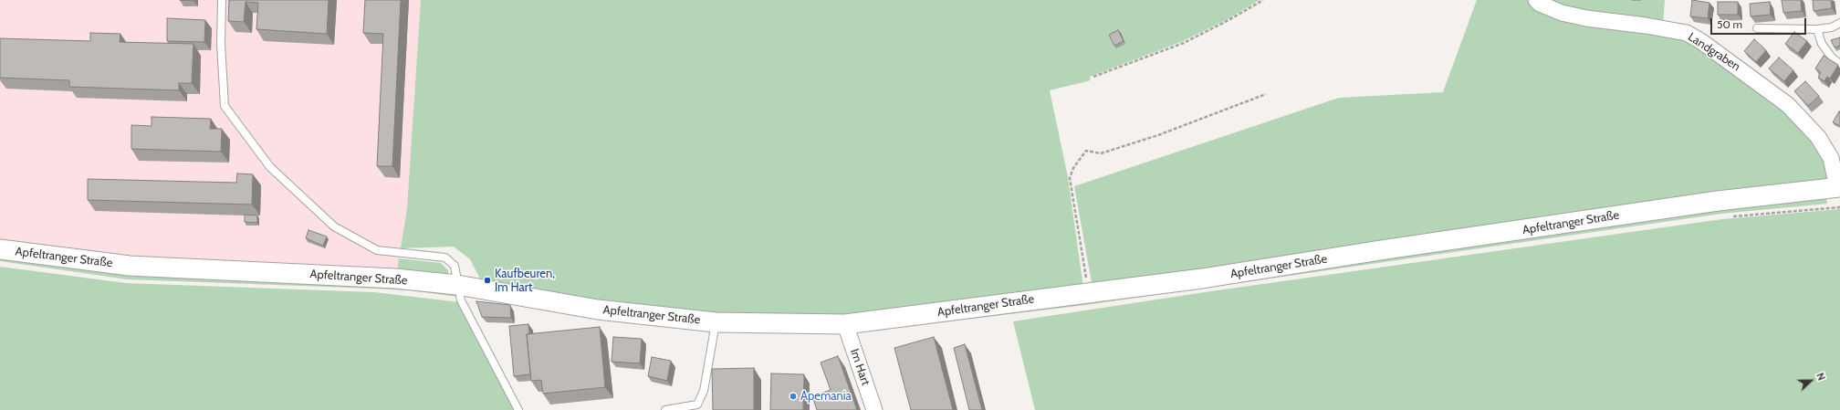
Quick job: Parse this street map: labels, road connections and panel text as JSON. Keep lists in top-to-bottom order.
{
  "streets": {
    "street": ["Landgraben", "Apfeltranger Straße", "Im Hart"]
  },
  "crossings": [
    ["Landgraben", "Apfeltranger Straße"],
    ["Apfeltranger Straße", "Im Hart"]
  ],
  "places": ["Kaufbeuren, Im Hart", "Apemania"],
  "scale_bar": "50 m",
  "north": "right"
}
